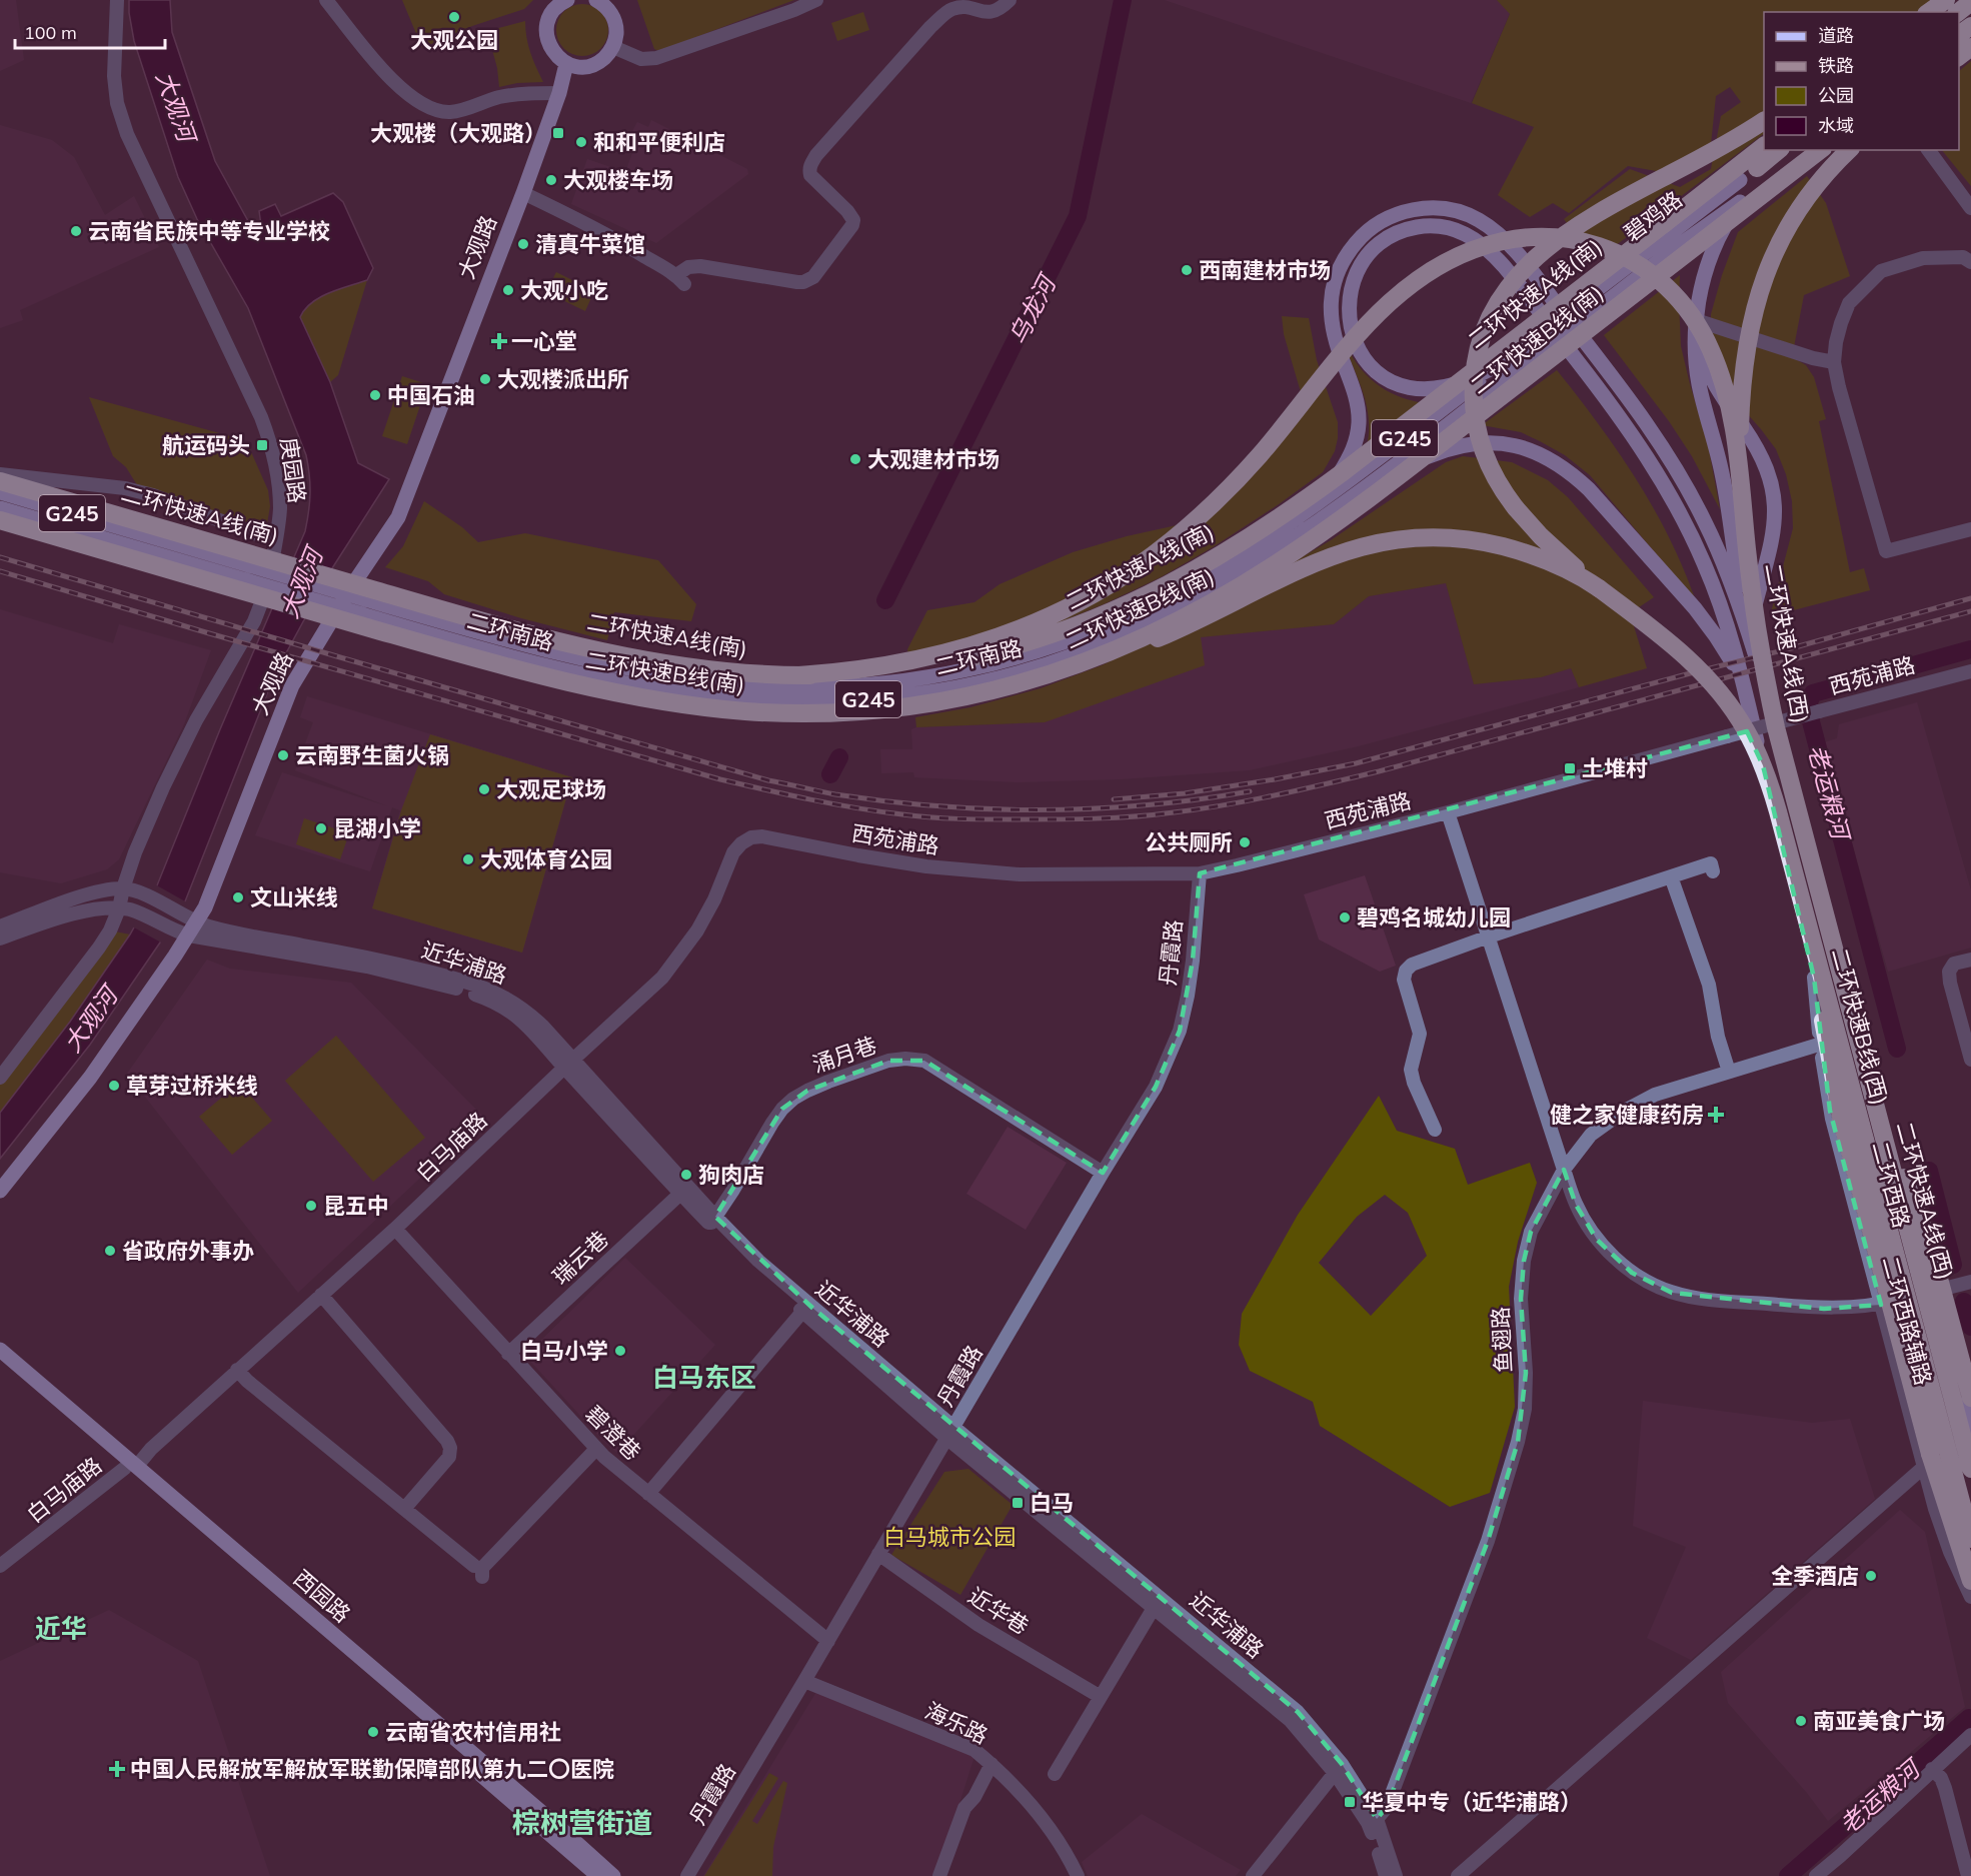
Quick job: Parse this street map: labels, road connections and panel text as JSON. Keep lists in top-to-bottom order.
{
  "streets": {
    "highway": [
      "碧鸡路",
      "二环快速A线(南)",
      "二环快速B线(南)",
      "G245",
      "二环快速A线(西)",
      "二环快速B线(西)"
    ],
    "main road": [
      "大观路",
      "二环南路",
      "二环西路",
      "西园路"
    ],
    "street": [
      "庚园路",
      "西苑浦路",
      "丹霞路",
      "近华浦路",
      "涌月巷",
      "白马庙路",
      "瑞云巷",
      "二环西路辅路",
      "鱼翅路",
      "碧澄巷",
      "近华巷",
      "海乐路"
    ]
  },
  "crossings": [
    ["碧鸡路", "二环南路"],
    ["大观路", "近华浦路"],
    ["二环快速A线(西)", "二环西路"],
    ["二环快速A线(西)", "鱼翅路"],
    ["西苑浦路", "丹霞路"],
    ["西苑浦路", "白马庙路"],
    ["丹霞路", "近华浦路"],
    ["丹霞路", "涌月巷"],
    ["丹霞路", "碧澄巷"],
    ["丹霞路", "近华巷"],
    ["丹霞路", "海乐路"],
    ["近华浦路", "涌月巷"],
    ["近华浦路", "白马庙路"],
    ["近华浦路", "瑞云巷"],
    ["近华浦路", "鱼翅路"],
    ["白马庙路", "碧澄巷"],
    ["白马庙路", "西园路"],
    ["二环西路", "二环西路辅路"],
    ["二环西路", "鱼翅路"],
    ["瑞云巷", "碧澄巷"]
  ],
  "districts": ["白马东区", "近华", "棕树营街道"],
  "water": ["大观河", "乌龙河", "老运粮河"],
  "parks": ["白马城市公园"],
  "places": {
    "other": [
      "大观公园",
      "和和平便利店",
      "大观楼车场",
      "云南省民族中等专业学校",
      "清真牛菜馆",
      "西南建材市场",
      "大观小吃",
      "大观楼派出所",
      "中国石油",
      "大观建材市场",
      "云南野生菌火锅",
      "大观足球场",
      "昆湖小学",
      "公共厕所",
      "大观体育公园",
      "文山米线",
      "碧鸡名城幼儿园",
      "草芽过桥米线",
      "狗肉店",
      "昆五中",
      "省政府外事办",
      "白马小学",
      "全季酒店",
      "南亚美食广场",
      "云南省农村信用社"
    ],
    "transit": [
      "大观楼（大观路）",
      "航运码头",
      "土堆村",
      "白马",
      "华夏中专（近华浦路）"
    ],
    "health": ["一心堂", "健之家健康药房", "中国人民解放军解放军联勤保障部队第九二〇医院"]
  },
  "legend": [
    "道路",
    "铁路",
    "公园",
    "水域"
  ],
  "scale_bar": "100 m"
}
